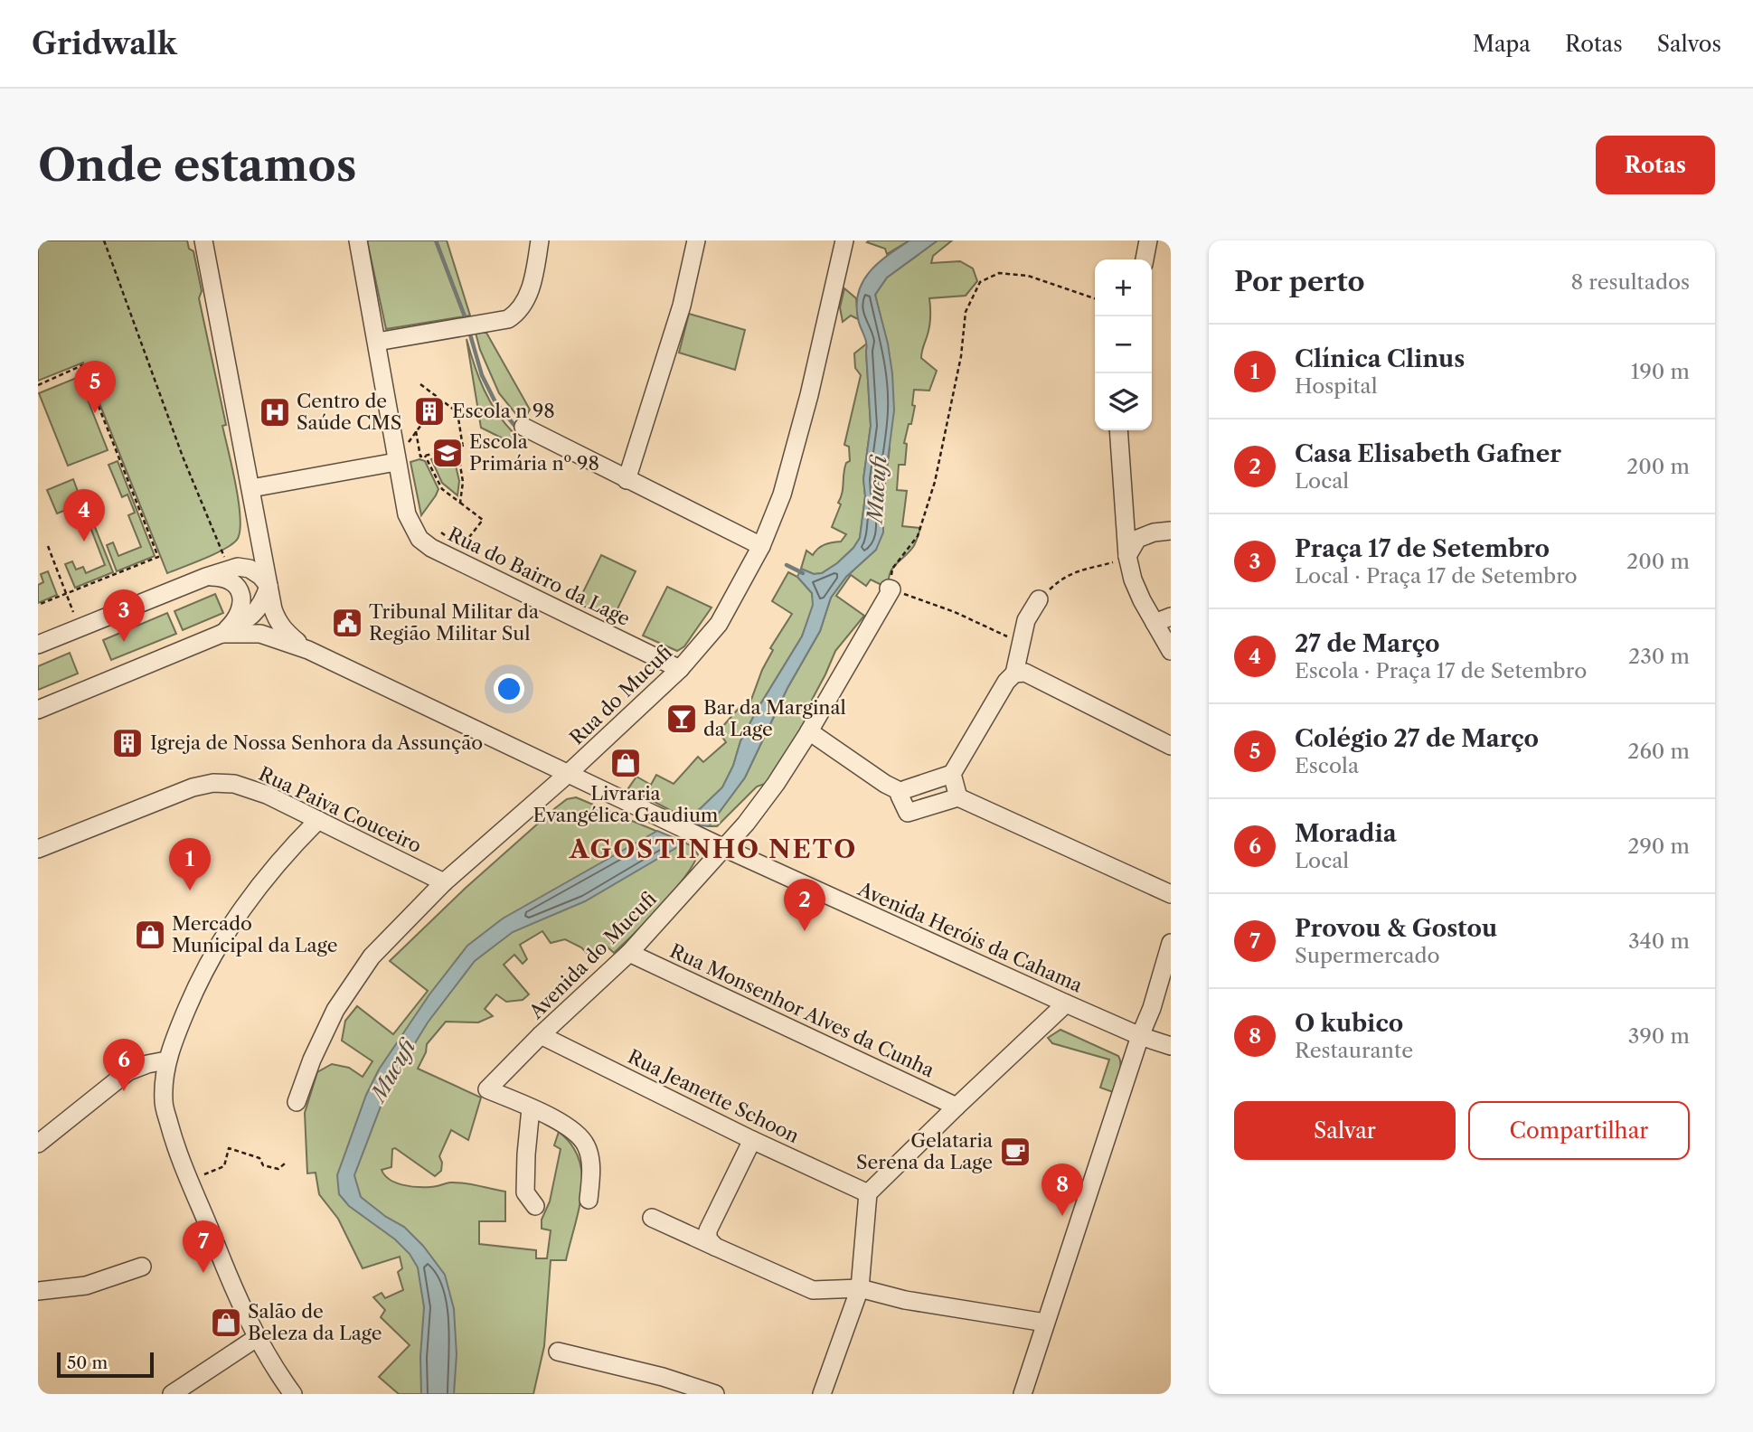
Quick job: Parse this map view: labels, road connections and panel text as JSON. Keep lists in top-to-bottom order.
{
  "streets": {
    "street": [
      "Rua do Bairro da Lage",
      "Rua do Mucufi",
      "Rua Paiva Couceiro",
      "Avenida Heróis da Cahama",
      "Avenida do Mucufi",
      "Rua Monsenhor Alves da Cunha",
      "Rua Jeanette Schoon"
    ]
  },
  "crossings": [
    ["Rua do Bairro da Lage", "Rua do Mucufi"],
    ["Rua do Mucufi", "Rua Paiva Couceiro"],
    ["Rua do Mucufi", "Avenida Heróis da Cahama"],
    ["Avenida Heróis da Cahama", "Avenida do Mucufi"],
    ["Avenida do Mucufi", "Rua Monsenhor Alves da Cunha"],
    ["Avenida do Mucufi", "Rua Jeanette Schoon"]
  ],
  "districts": ["AGOSTINHO NETO"],
  "water": ["Mucufi"],
  "places": {
    "building": ["Escola n 98", "Igreja de Nossa Senhora da Assunção"],
    "hospital": ["Centro de Saúde CMS"],
    "school or university": ["Escola Primária nº 98"],
    "public building": ["Tribunal Militar da Região Militar Sul"],
    "bar": ["Bar da Marginal da Lage"],
    "shop": ["Livraria Evangélica Gaudium", "Mercado Municipal da Lage", "Salão de Beleza da Lage"],
    "cafe": ["Gelataria Serena da Lage"]
  },
  "scale_bar": "50 m",
  "page": {
    "header": "Gridwalk",
    "nav": ["Mapa", "Rotas", "Salvos"],
    "buttons": [
      "Rotas",
      ["Salvar", "Compartilhar"]
    ],
    "title": "Onde estamos",
    "heading": ["Por perto", "8 resultados"],
    "map_buttons": ["+", "−"],
    "list": [
      {
        "mark": "1",
        "name": "Clínica Clinus",
        "note": "Hospital",
        "value": "190 m"
      },
      {
        "mark": "2",
        "name": "Casa Elisabeth Gafner",
        "note": "Local",
        "value": "200 m"
      },
      {
        "mark": "3",
        "name": "Praça 17 de Setembro",
        "note": "Local · Praça 17 de Setembro",
        "value": "200 m"
      },
      {
        "mark": "4",
        "name": "27 de Março",
        "note": "Escola · Praça 17 de Setembro",
        "value": "230 m"
      },
      {
        "mark": "5",
        "name": "Colégio 27 de Março",
        "note": "Escola",
        "value": "260 m"
      },
      {
        "mark": "6",
        "name": "Moradia",
        "note": "Local",
        "value": "290 m"
      },
      {
        "mark": "7",
        "name": "Provou & Gostou",
        "note": "Supermercado",
        "value": "340 m"
      },
      {
        "mark": "8",
        "name": "O kubico",
        "note": "Restaurante",
        "value": "390 m"
      }
    ],
    "pins": [
      "5",
      "4",
      "3",
      "1",
      "2",
      "6",
      "8",
      "7"
    ],
    "scale": "50 m"
  }
}
